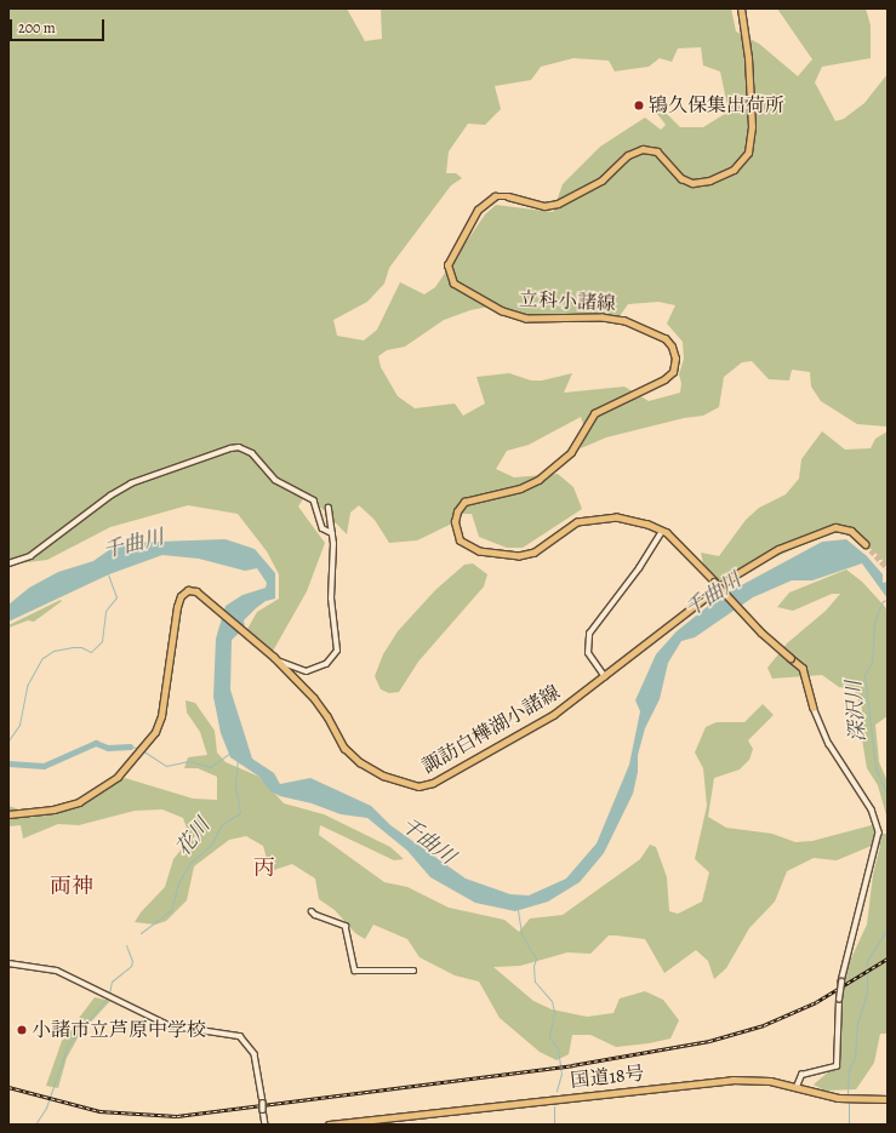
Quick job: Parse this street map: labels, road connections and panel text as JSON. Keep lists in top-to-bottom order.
{
  "streets": {
    "highway": ["国道18号"],
    "main road": ["立科小諸線", "諏訪白樺湖小諸線"]
  },
  "districts": ["丙", "両神"],
  "water": ["千曲川", "深沢川", "花川"],
  "places": ["鴇久保集出荷所", "小諸市立芦原中学校"],
  "scale_bar": "200 m"
}
